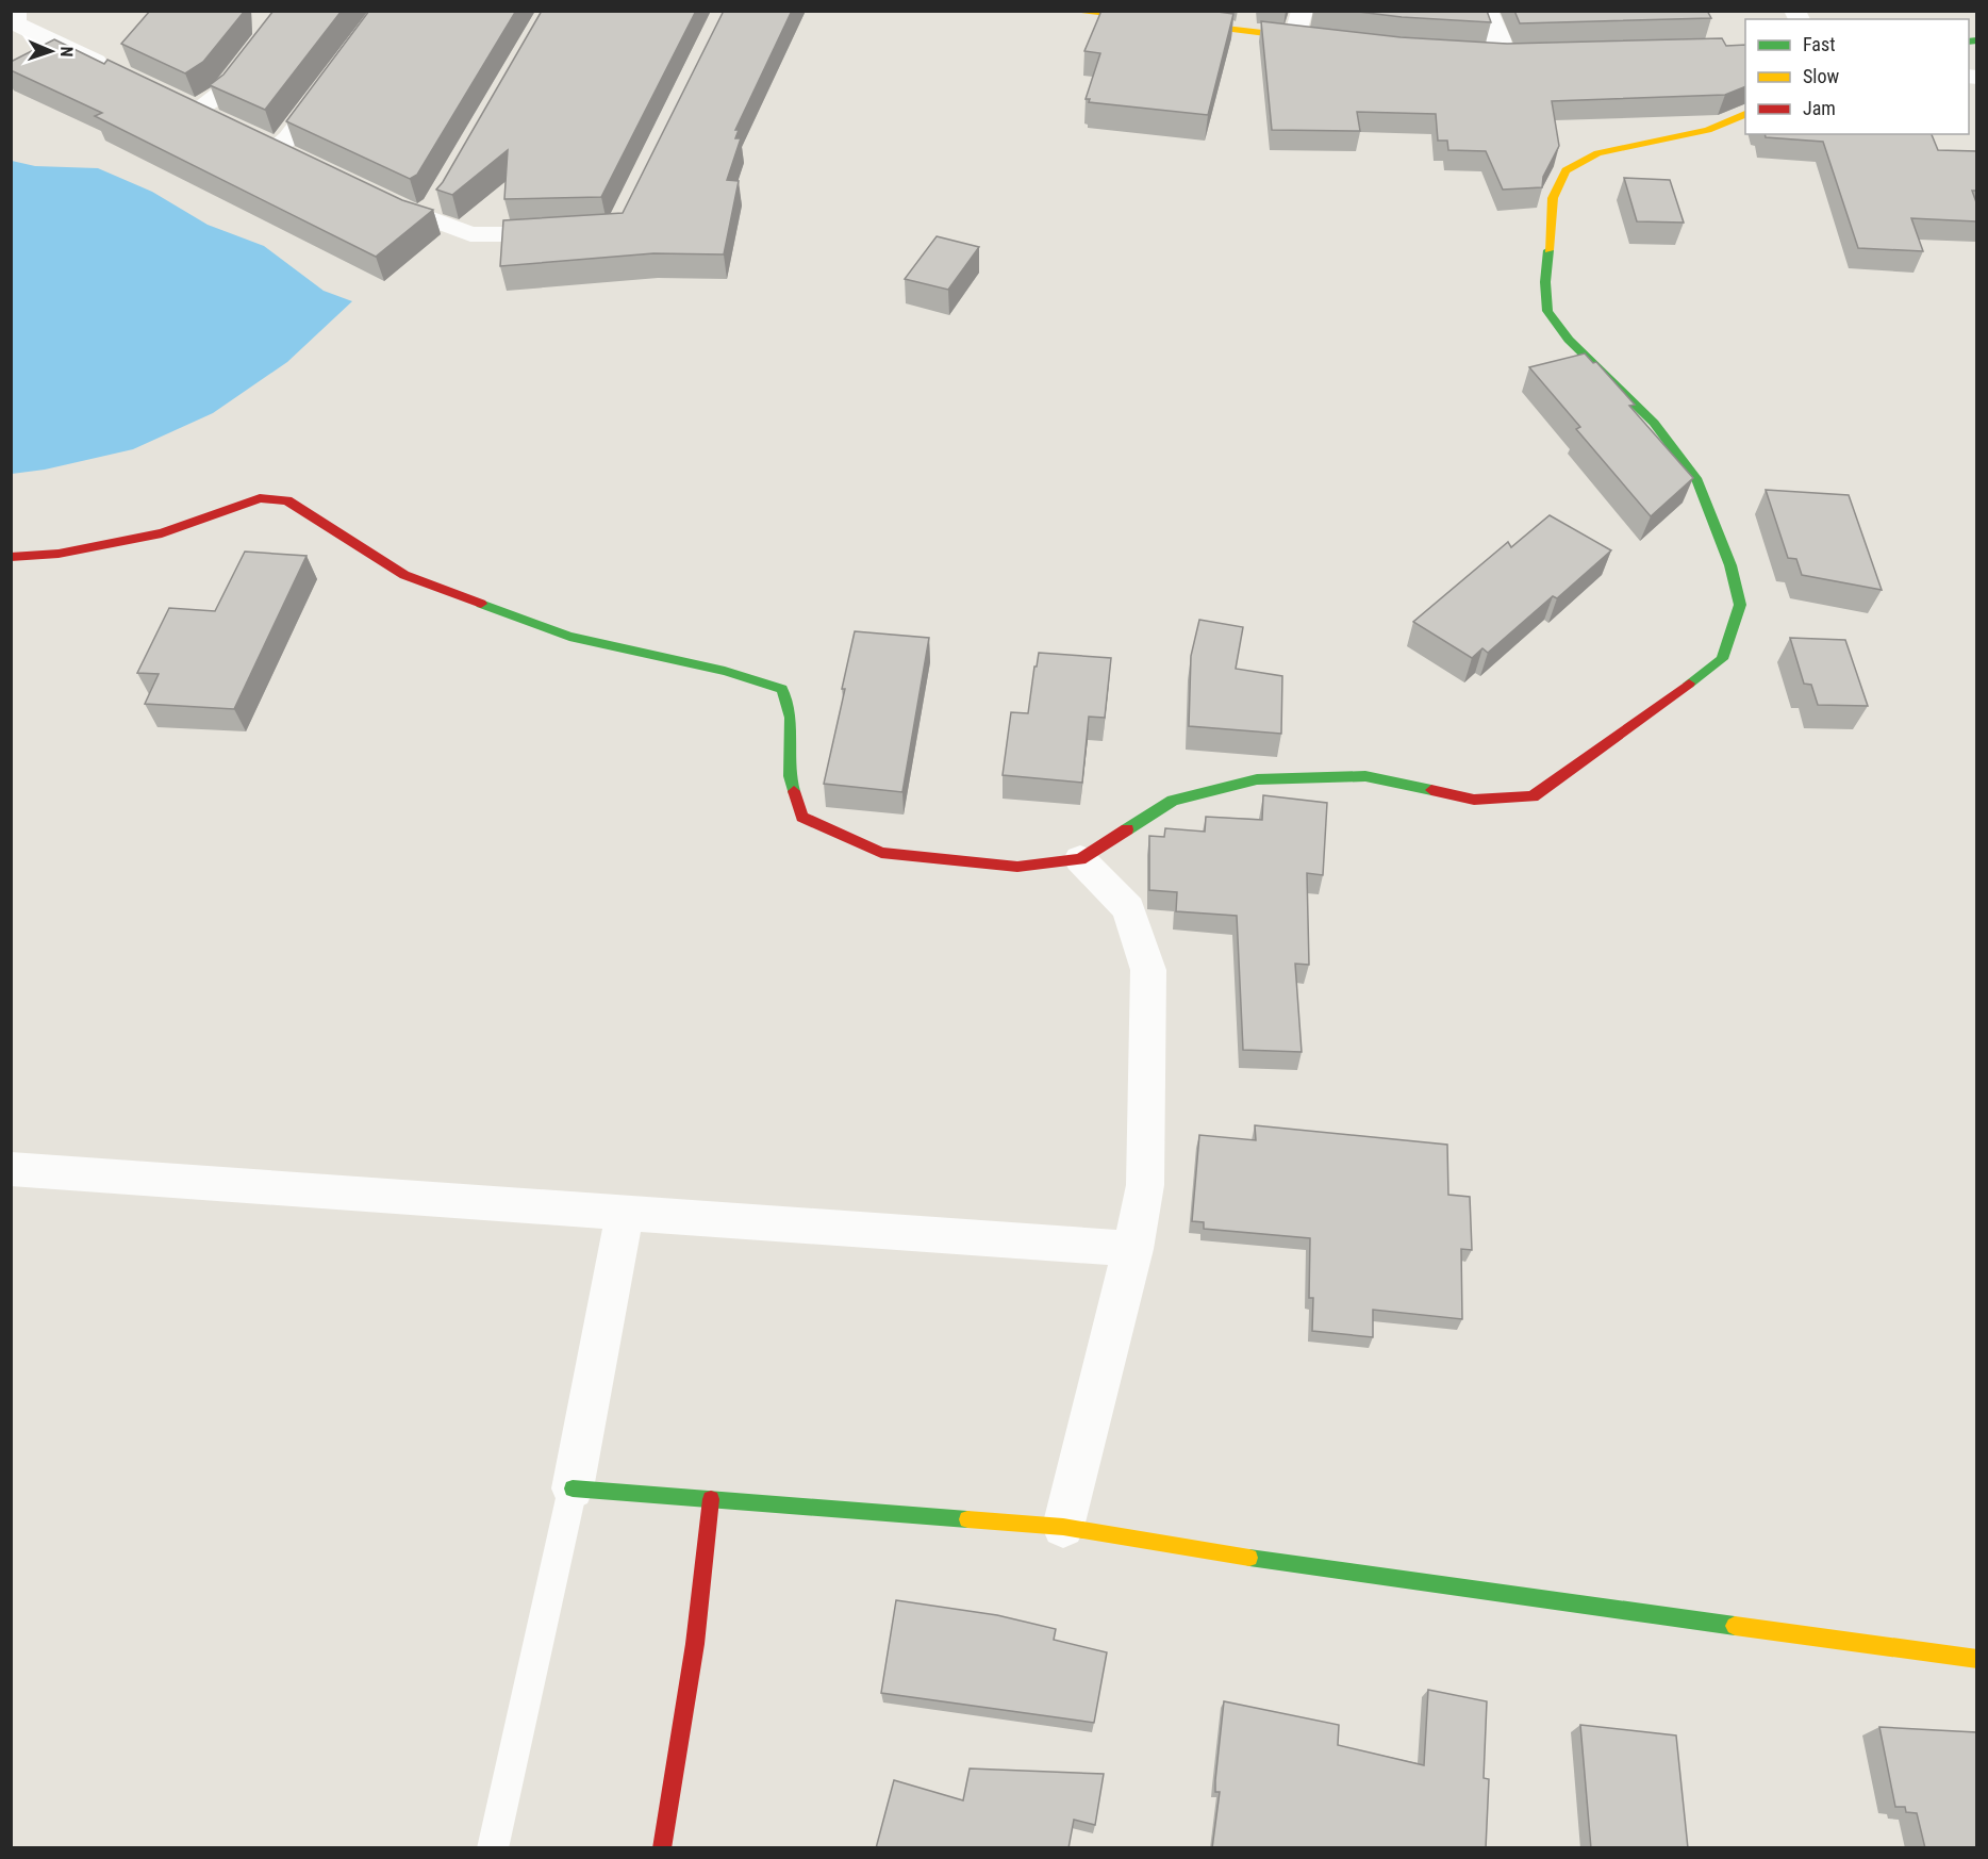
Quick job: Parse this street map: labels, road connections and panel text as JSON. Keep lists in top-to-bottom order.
{
  "legend": ["Fast", "Slow", "Jam"],
  "north": "right"
}
